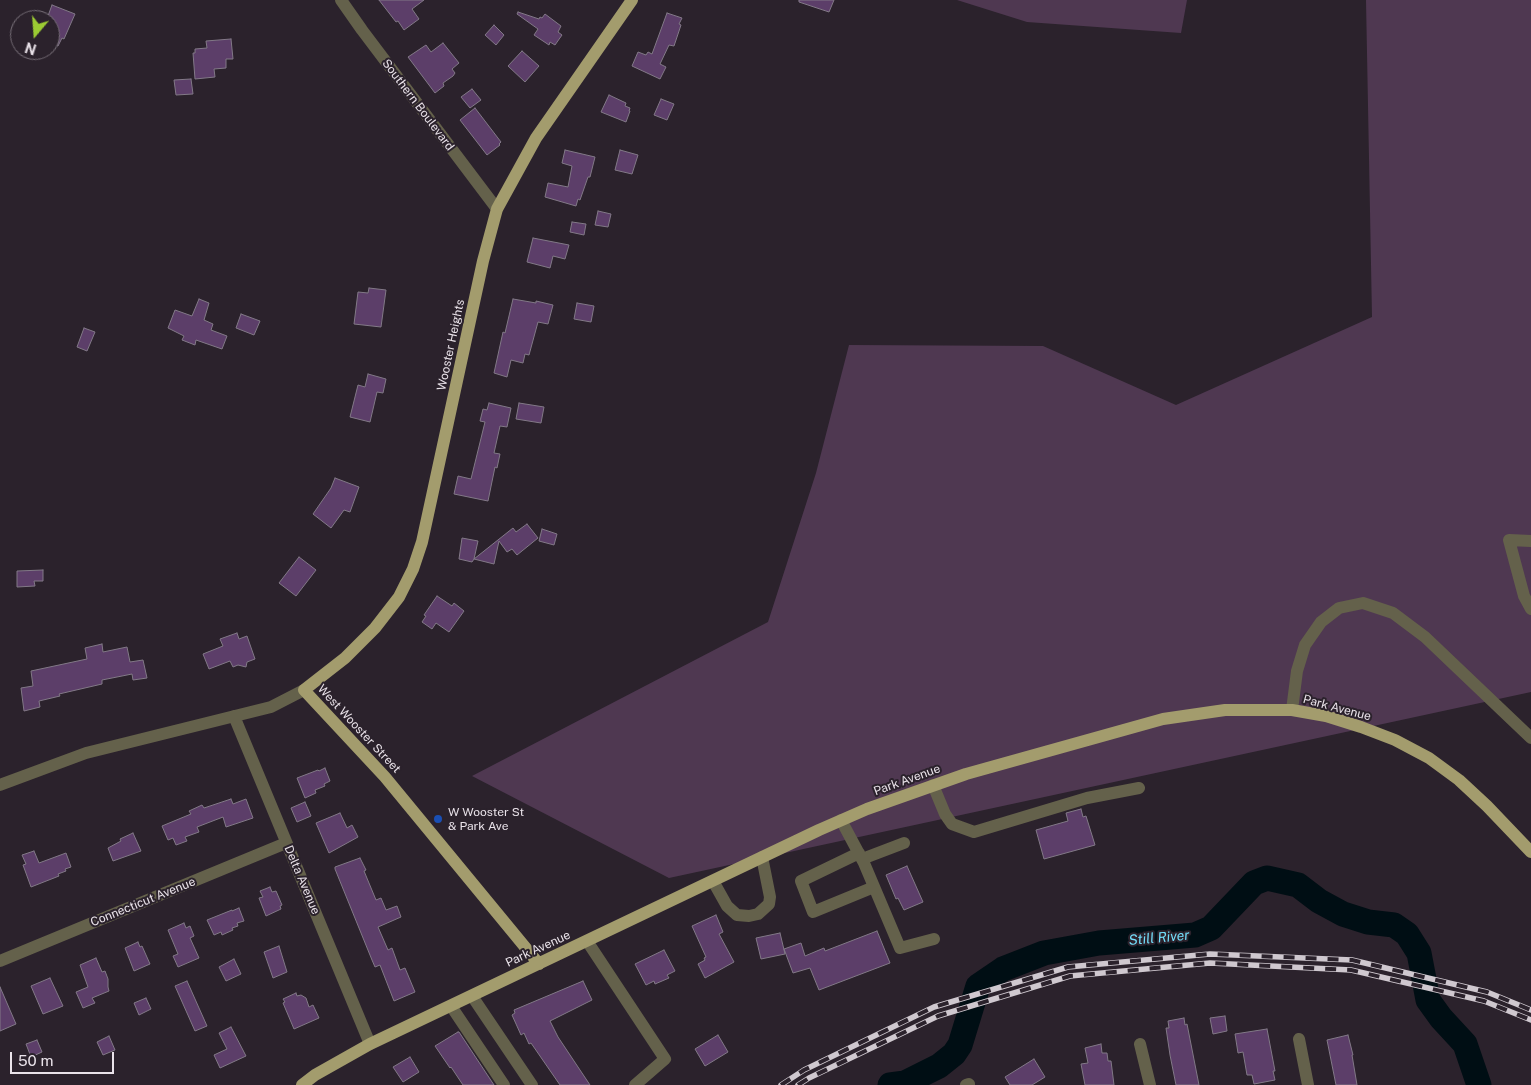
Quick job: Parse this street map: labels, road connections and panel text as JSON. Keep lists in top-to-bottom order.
{
  "streets": {
    "main road": ["Wooster Heights", "Park Avenue", "West Wooster Street"],
    "street": ["Southern Boulevard", "Delta Avenue", "Connecticut Avenue"]
  },
  "crossings": [
    ["Southern Boulevard", "Wooster Heights"],
    ["Wooster Heights", "West Wooster Street"],
    ["Park Avenue", "West Wooster Street"],
    ["Park Avenue", "Delta Avenue"],
    ["West Wooster Street", "Delta Avenue"],
    ["Delta Avenue", "Connecticut Avenue"]
  ],
  "water": ["Still River"],
  "places": ["W Wooster St & Park Ave"],
  "scale_bar": "50 m",
  "north": "bottom"
}
